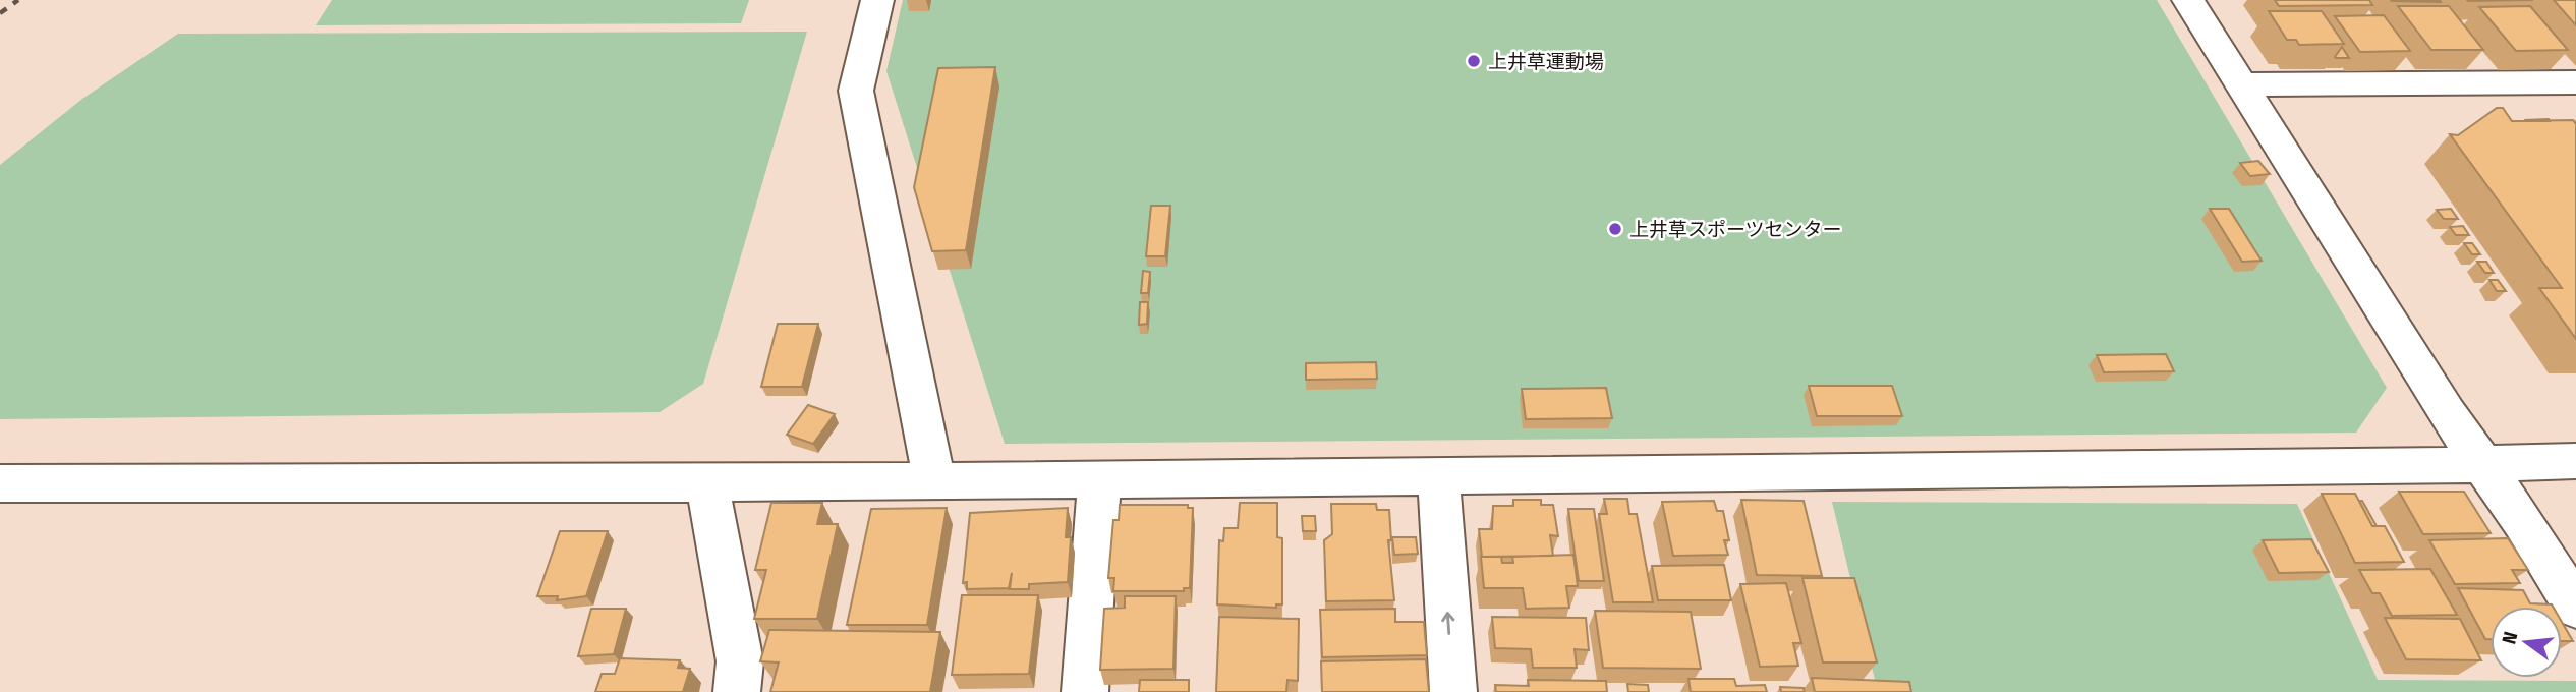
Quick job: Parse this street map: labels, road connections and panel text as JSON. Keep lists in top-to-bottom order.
{
  "places": ["上井草運動場", "上井草スポーツセンター"],
  "north": "left"
}
